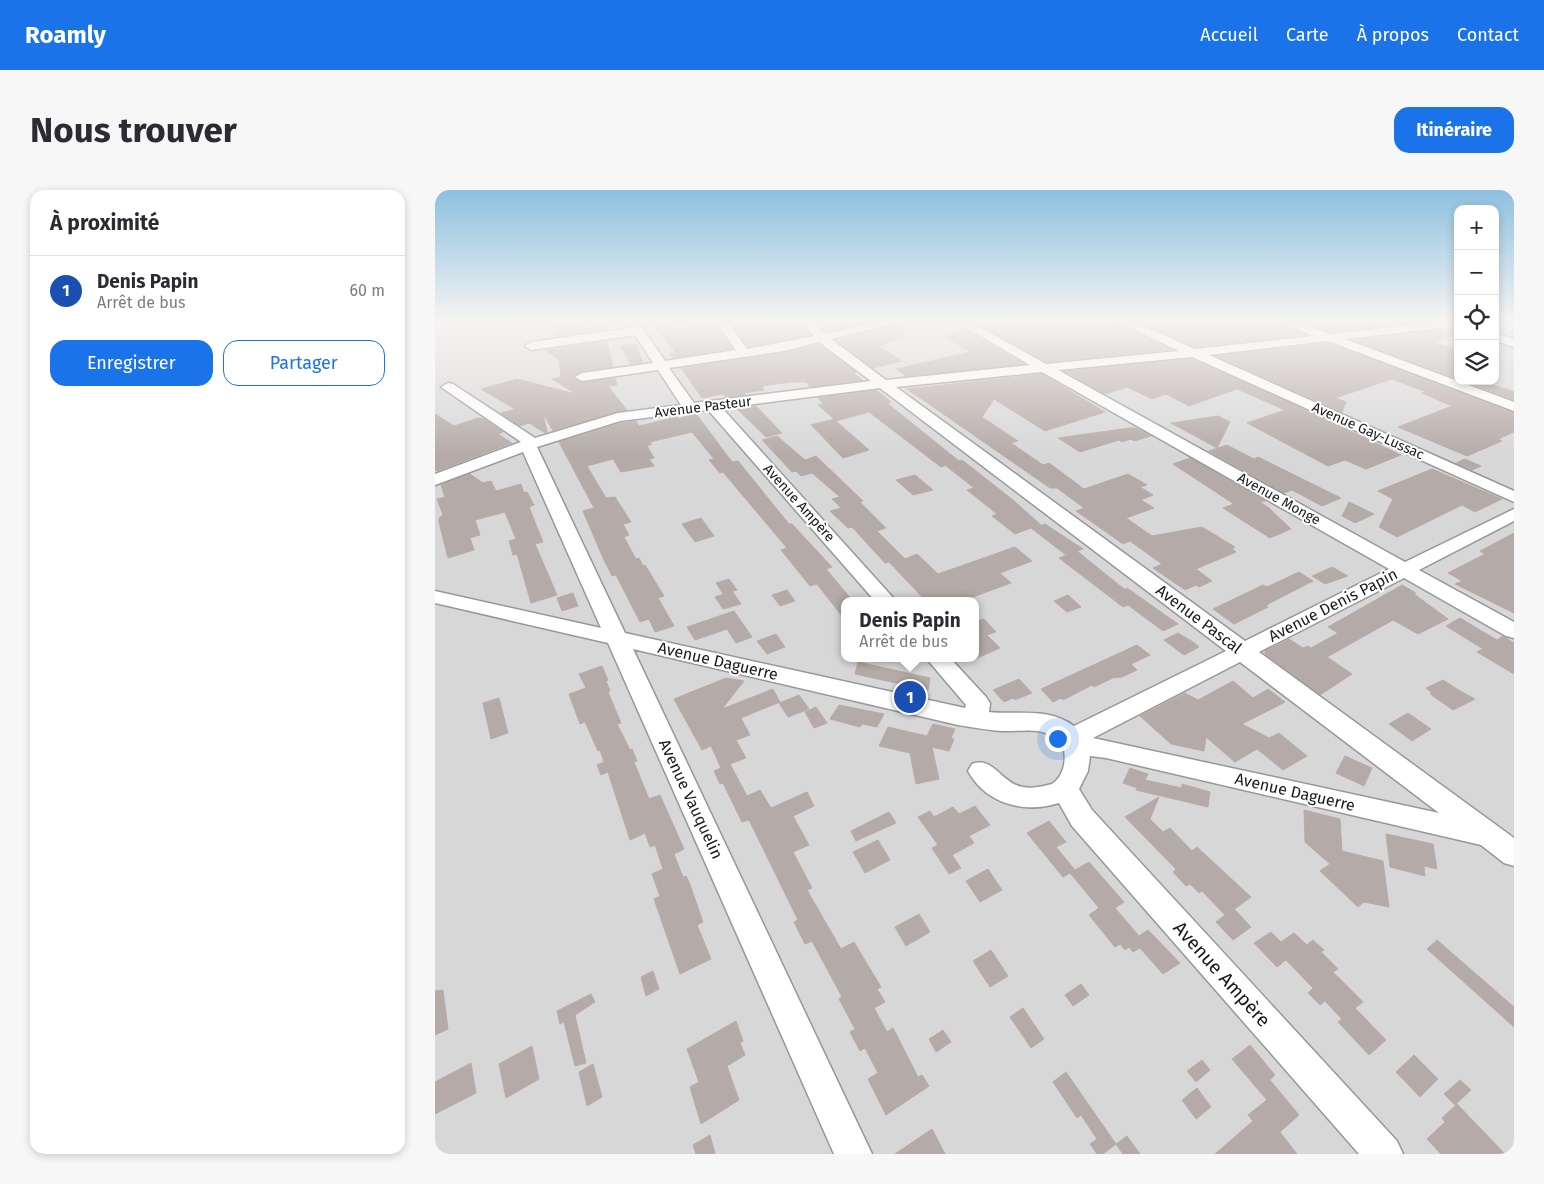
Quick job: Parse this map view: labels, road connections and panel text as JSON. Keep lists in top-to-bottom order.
{
  "streets": {
    "street": [
      "Avenue Pasteur",
      "Avenue Gay-Lussac",
      "Avenue Monge",
      "Avenue Ampère",
      "Avenue Denis Papin",
      "Avenue Pascal",
      "Avenue Daguerre",
      "Avenue Vauquelin"
    ]
  },
  "crossings": [
    ["Avenue Pasteur", "Avenue Monge"],
    ["Avenue Pasteur", "Avenue Ampère"],
    ["Avenue Pasteur", "Avenue Pascal"],
    ["Avenue Pasteur", "Avenue Vauquelin"],
    ["Avenue Monge", "Avenue Denis Papin"],
    ["Avenue Denis Papin", "Avenue Pascal"],
    ["Avenue Denis Papin", "Avenue Daguerre"],
    ["Avenue Pascal", "Avenue Daguerre"],
    ["Avenue Daguerre", "Avenue Vauquelin"]
  ],
  "page": {
    "header": "Roamly",
    "nav": [
      "Accueil",
      "Carte",
      "À propos",
      "Contact"
    ],
    "buttons": [
      "Itinéraire",
      ["Enregistrer", "Partager"]
    ],
    "title": "Nous trouver",
    "heading": "À proximité",
    "map_buttons": ["+", "−"],
    "list": [
      {
        "mark": "1",
        "name": "Denis Papin",
        "note": "Arrêt de bus",
        "value": "60 m"
      }
    ],
    "popup": ["Denis Papin", "Arrêt de bus"],
    "pins": "1"
  }
}
